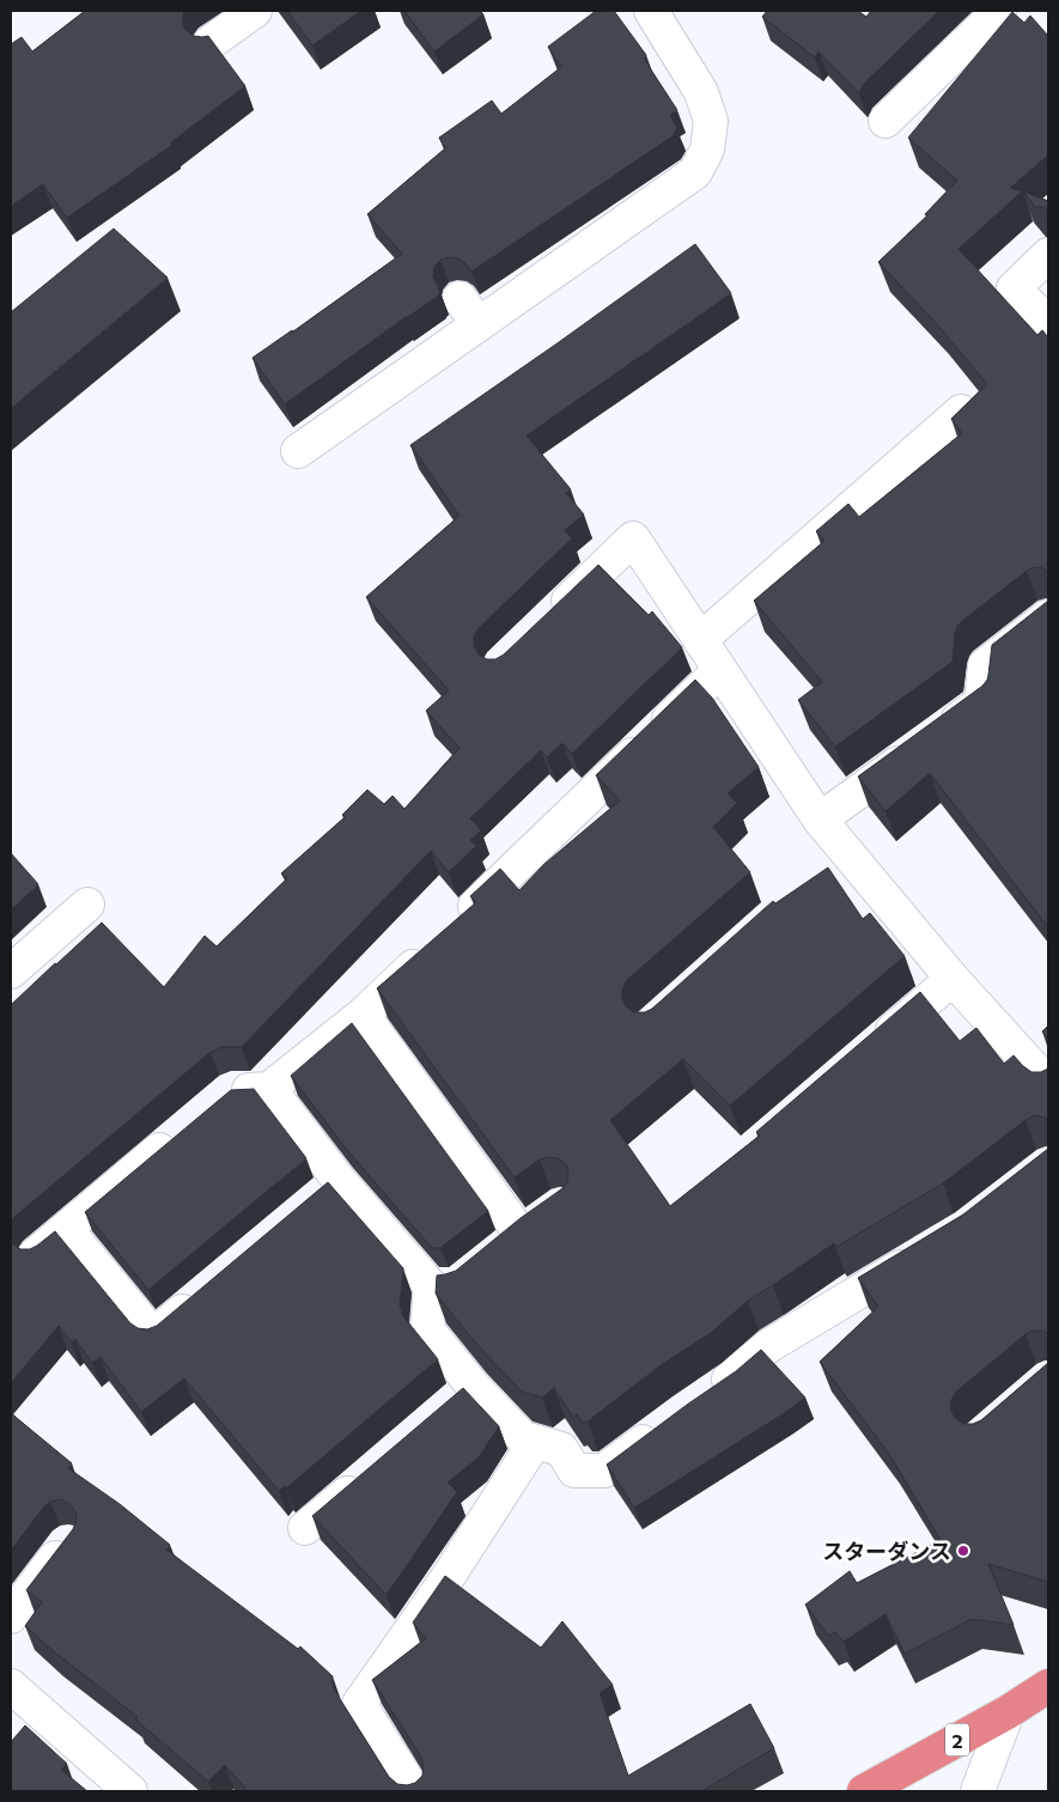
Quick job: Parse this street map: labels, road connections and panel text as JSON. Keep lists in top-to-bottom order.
{
  "streets": {
    "highway": ["2"]
  },
  "places": ["スターダンス"]
}
